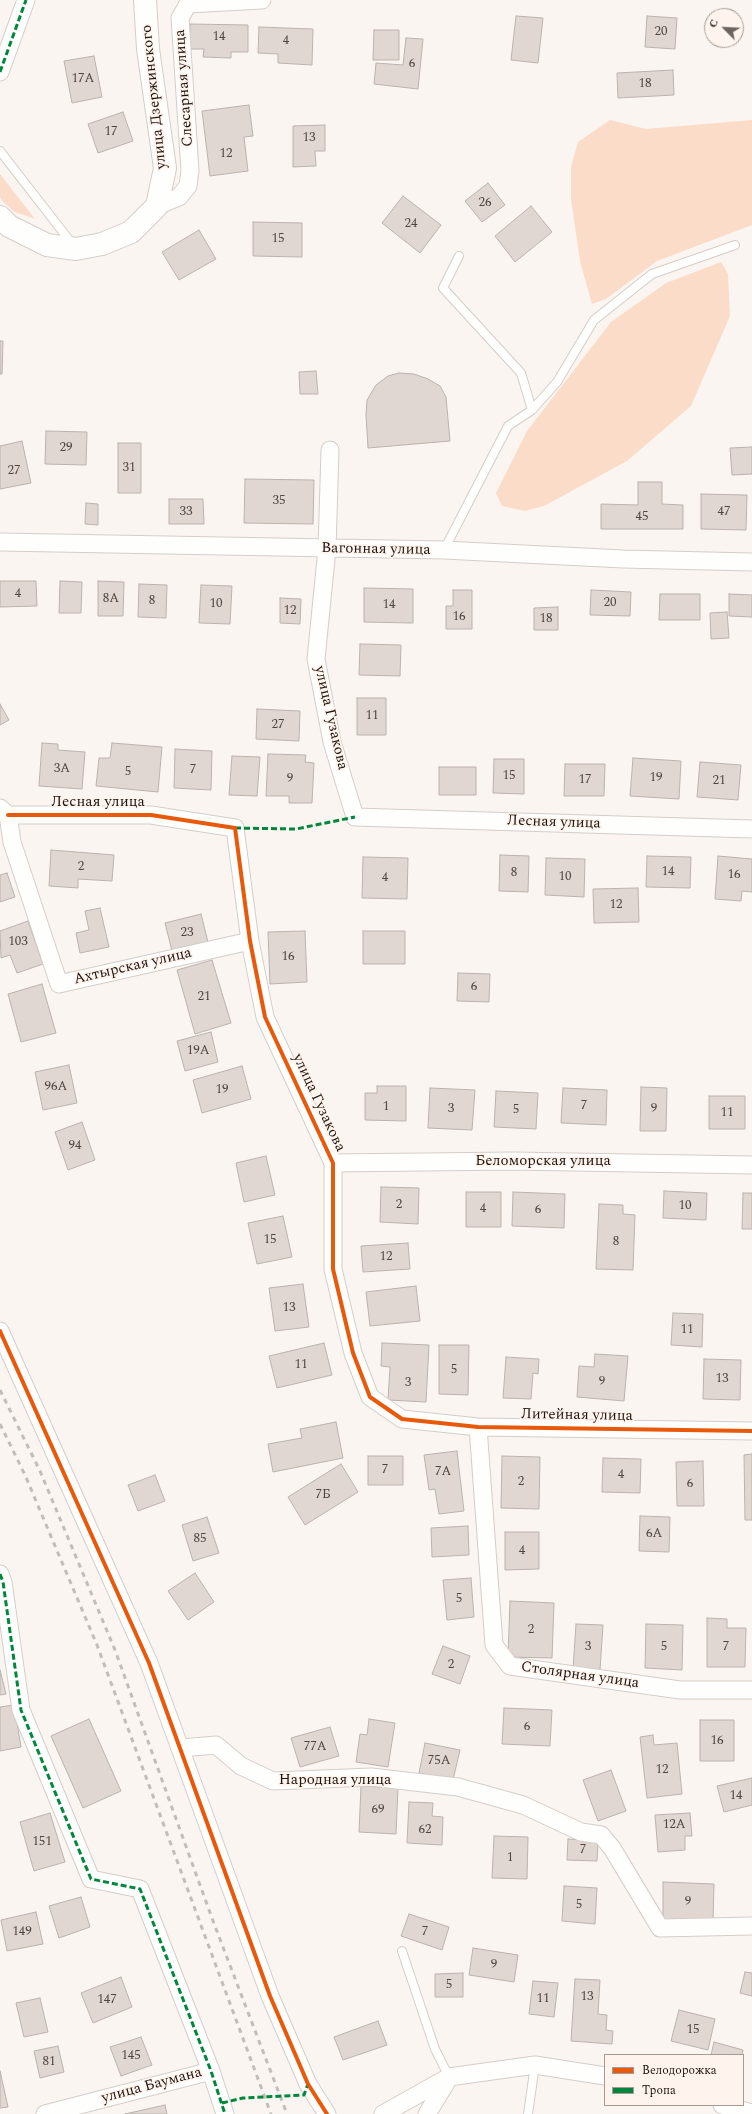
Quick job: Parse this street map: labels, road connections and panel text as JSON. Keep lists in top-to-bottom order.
{
  "streets": {
    "street": [
      "Слесарная улица",
      "улица Дзержинского",
      "Вагонная улица",
      "улица Гузакова",
      "Лесная улица",
      "Ахтырская улица",
      "Беломорская улица",
      "Литейная улица",
      "Столярная улица",
      "Народная улица",
      "улица Баумана"
    ]
  },
  "crossings": [
    ["Слесарная улица", "улица Дзержинского"],
    ["Вагонная улица", "улица Гузакова"],
    ["улица Гузакова", "Лесная улица"],
    ["улица Гузакова", "Ахтырская улица"],
    ["улица Гузакова", "Беломорская улица"],
    ["улица Гузакова", "Литейная улица"],
    ["Лесная улица", "Ахтырская улица"],
    ["Литейная улица", "Столярная улица"]
  ],
  "house_numbers": [
    "20",
    "14",
    "4",
    "6",
    "17А",
    "18",
    "17",
    "13",
    "12",
    "26",
    "24",
    "15",
    "29",
    "31",
    "27",
    "35",
    "33",
    "47",
    "45",
    "4",
    "8А",
    "8",
    "20",
    "10",
    "14",
    "12",
    "16",
    "18",
    "11",
    "27",
    "3А",
    "7",
    "5",
    "15",
    "19",
    "9",
    "17",
    "21",
    "2",
    "14",
    "8",
    "16",
    "10",
    "4",
    "12",
    "23",
    "103",
    "16",
    "6",
    "21",
    "19А",
    "96А",
    "19",
    "7",
    "1",
    "3",
    "9",
    "5",
    "11",
    "94",
    "2",
    "10",
    "4",
    "6",
    "15",
    "8",
    "12",
    "13",
    "11",
    "11",
    "5",
    "13",
    "9",
    "3",
    "7",
    "7А",
    "4",
    "2",
    "6",
    "7Б",
    "6А",
    "85",
    "4",
    "5",
    "2",
    "3",
    "5",
    "7",
    "2",
    "6",
    "16",
    "77А",
    "75А",
    "12",
    "14",
    "69",
    "12А",
    "62",
    "151",
    "7",
    "1",
    "9",
    "5",
    "149",
    "7",
    "9",
    "5",
    "13",
    "11",
    "147",
    "15",
    "145",
    "81"
  ],
  "legend": ["Велодорожка", "Тропа"],
  "north": "top left"
}
